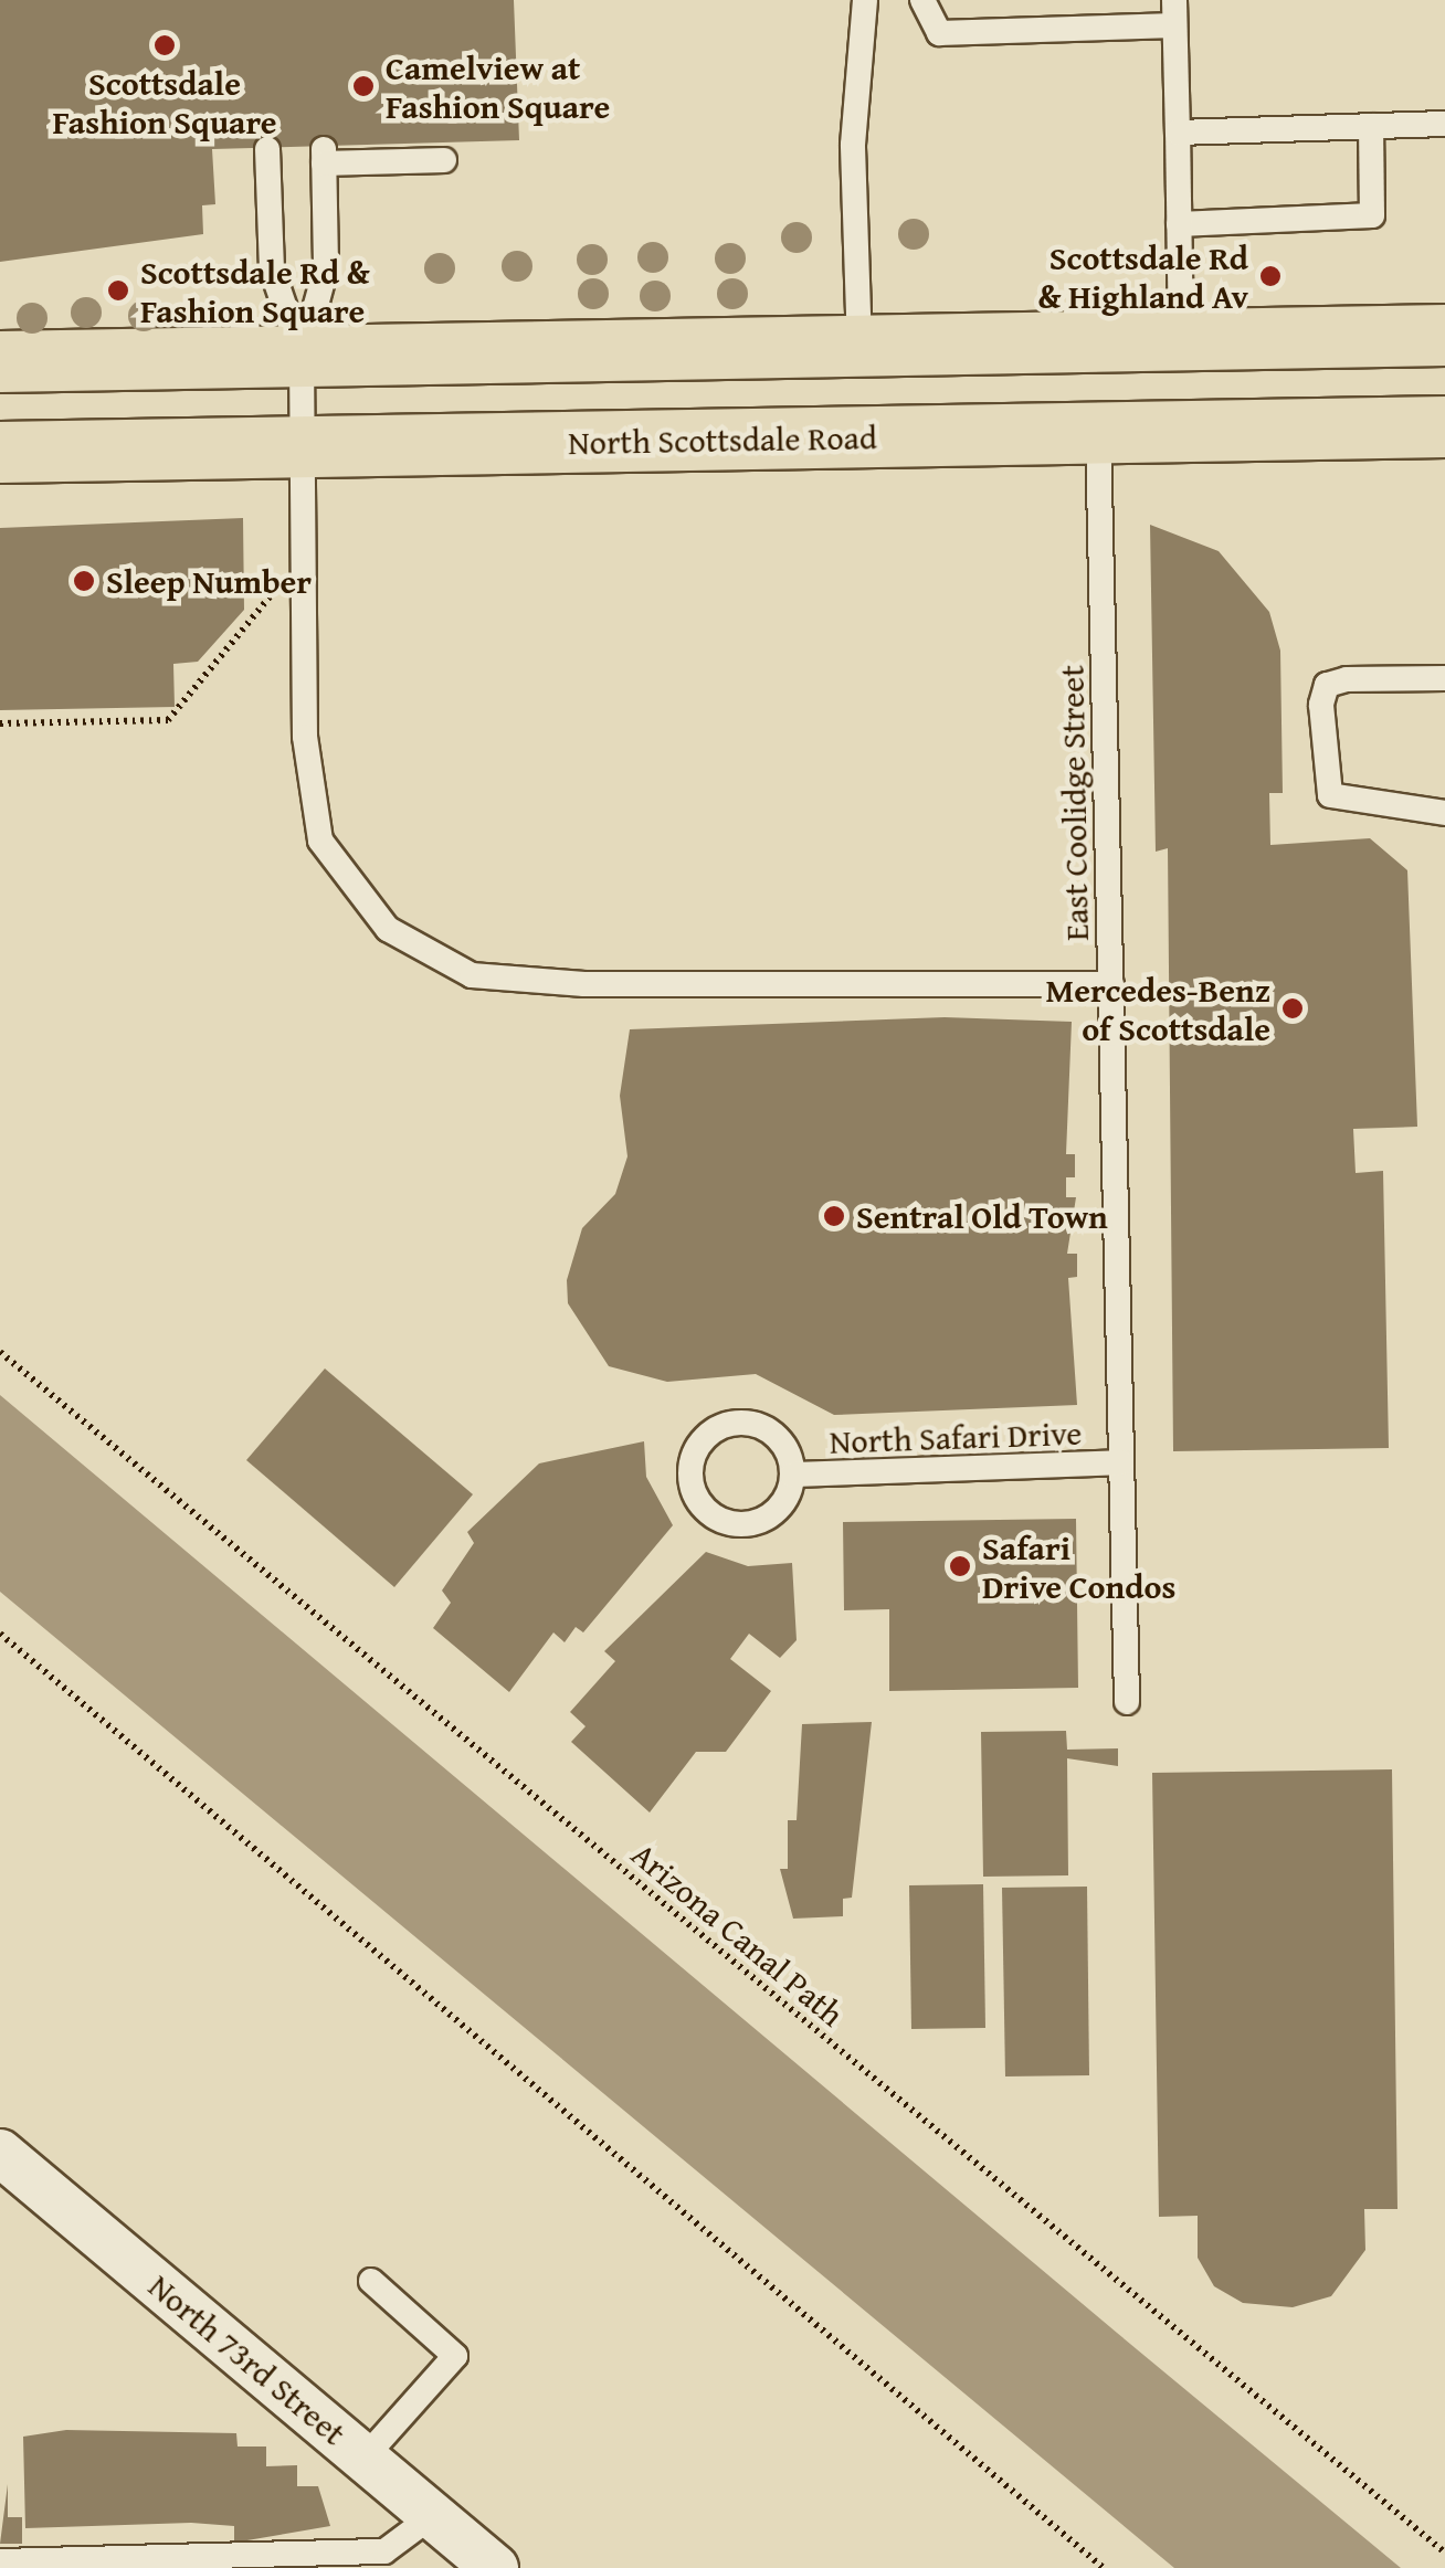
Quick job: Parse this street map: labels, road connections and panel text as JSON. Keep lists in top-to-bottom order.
{
  "streets": {
    "main road": ["North Scottsdale Road"],
    "street": ["North 73rd Street"],
    "lane": ["East Coolidge Street", "North Safari Drive"],
    "path": ["Arizona Canal Path"]
  },
  "crossings": [
    ["North Scottsdale Road", "East Coolidge Street"],
    ["East Coolidge Street", "North Safari Drive"]
  ],
  "places": [
    "Scottsdale Fashion Square",
    "Camelview at Fashion Square",
    "Scottsdale Rd & Highland Av",
    "Scottsdale Rd & Fashion Square",
    "Sleep Number",
    "Mercedes-Benz of Scottsdale",
    "Sentral Old Town",
    "Safari Drive Condos"
  ]
}
